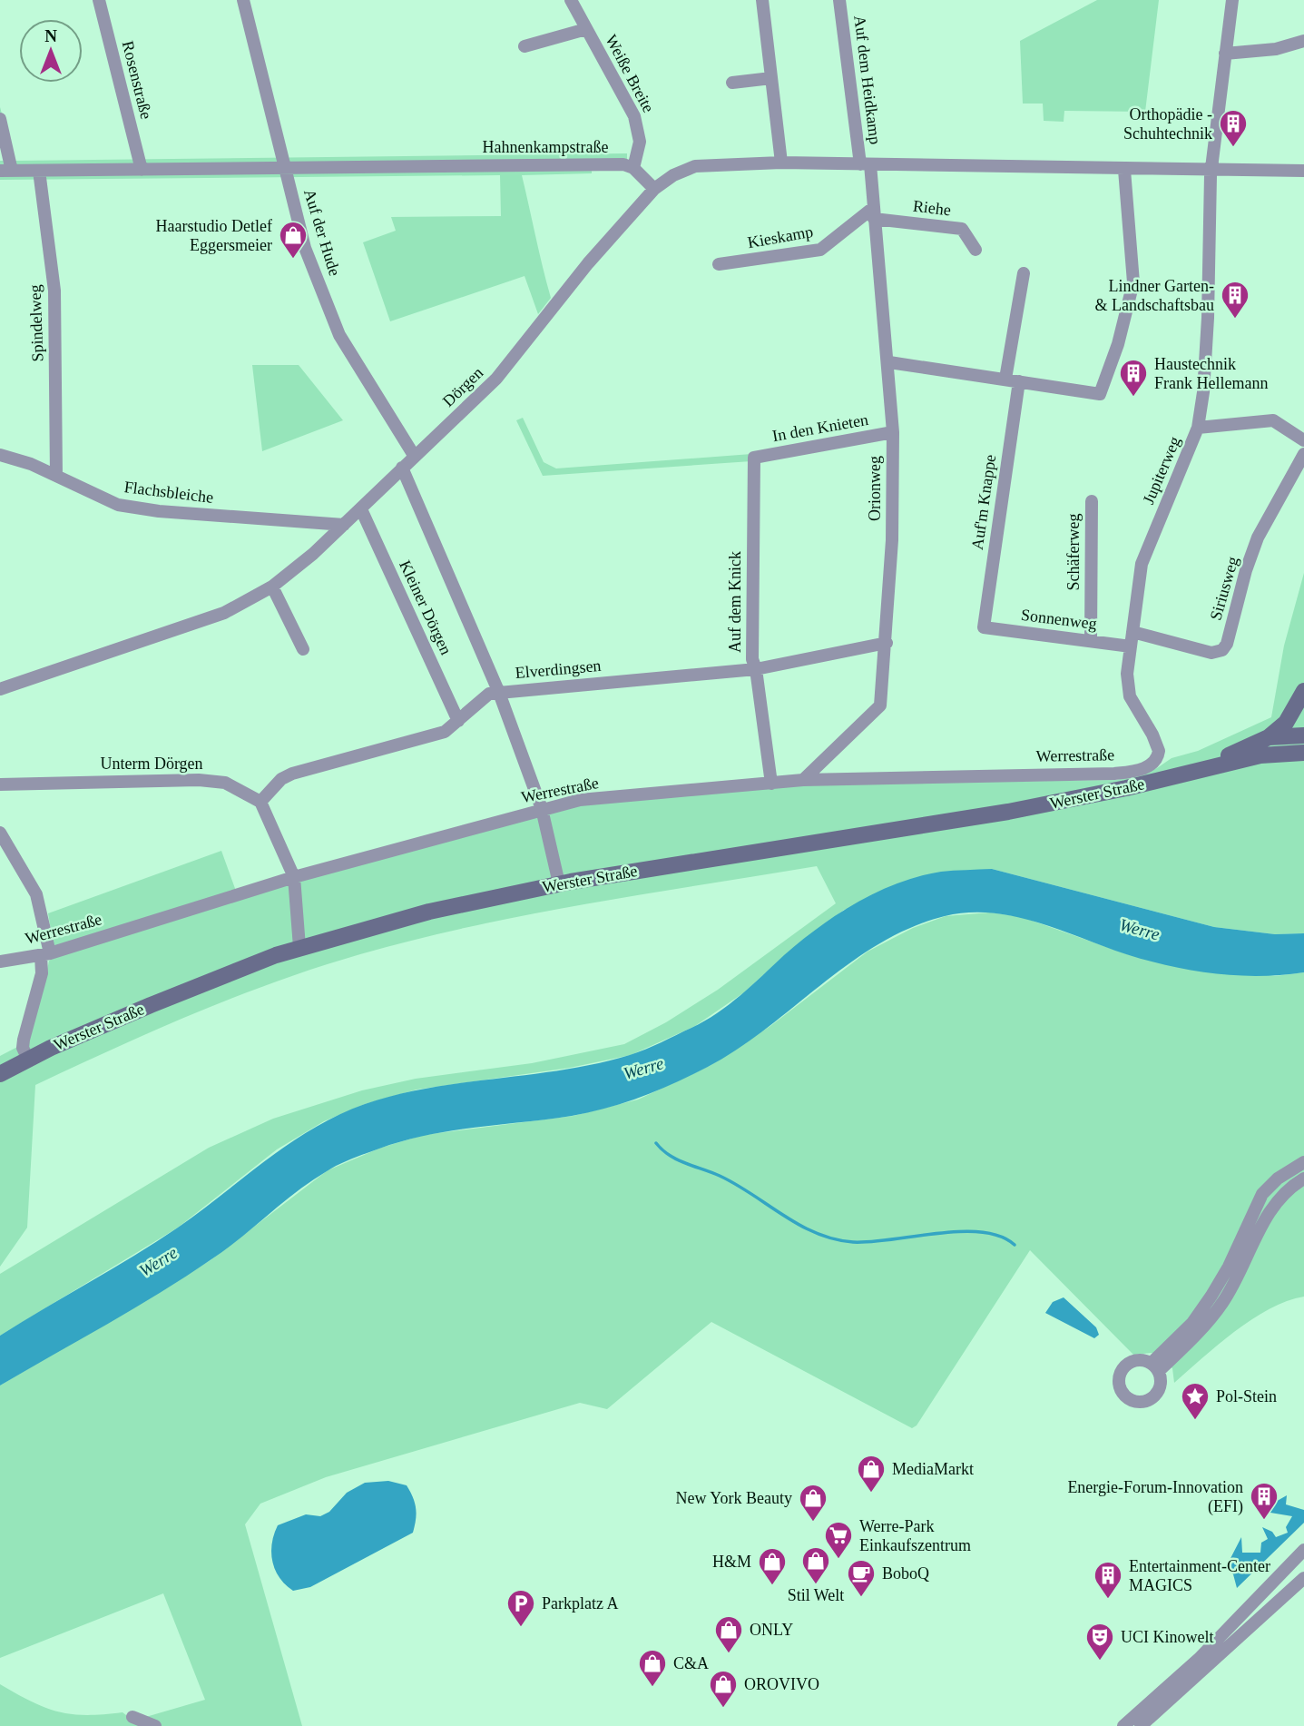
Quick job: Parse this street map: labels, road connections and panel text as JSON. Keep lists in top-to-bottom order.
{
  "streets": {
    "main road": ["Werster Straße"],
    "street": [
      "Weiße Breite",
      "Rosenstraße",
      "Auf dem Heidkamp",
      "Hahnenkampstraße",
      "Riehe",
      "Auf der Hude",
      "Kieskamp",
      "Spindelweg",
      "Dörgen",
      "In den Knieten",
      "Jupiterweg",
      "Orionweg",
      "Flachsbleiche",
      "Auf'm Knappe",
      "Schäferweg",
      "Siriusweg",
      "Auf dem Knick",
      "Kleiner Dörgen",
      "Sonnenweg",
      "Elverdingsen",
      "Werrestraße",
      "Unterm Dörgen"
    ]
  },
  "crossings": [
    ["Weiße Breite", "Hahnenkampstraße"],
    ["Rosenstraße", "Hahnenkampstraße"],
    ["Auf dem Heidkamp", "Orionweg"],
    ["Hahnenkampstraße", "Auf der Hude"],
    ["Hahnenkampstraße", "Spindelweg"],
    ["Riehe", "Kieskamp"],
    ["Riehe", "Orionweg"],
    ["Auf der Hude", "Dörgen"],
    ["Kieskamp", "Orionweg"],
    ["Spindelweg", "Flachsbleiche"],
    ["Dörgen", "Flachsbleiche"],
    ["Dörgen", "Kleiner Dörgen"],
    ["In den Knieten", "Orionweg"],
    ["In den Knieten", "Auf dem Knick"],
    ["Jupiterweg", "Siriusweg"],
    ["Jupiterweg", "Sonnenweg"],
    ["Jupiterweg", "Werrestraße"],
    ["Orionweg", "Elverdingsen"],
    ["Orionweg", "Werrestraße"],
    ["Auf'm Knappe", "Sonnenweg"],
    ["Schäferweg", "Sonnenweg"],
    ["Auf dem Knick", "Elverdingsen"],
    ["Auf dem Knick", "Werrestraße"],
    ["Kleiner Dörgen", "Elverdingsen"],
    ["Elverdingsen", "Unterm Dörgen"]
  ],
  "water": ["Werre"],
  "places": {
    "building": [
      "Orthopädie - Schuhtechnik",
      "Lindner Garten- & Landschaftsbau",
      "Haustechnik Frank Hellemann",
      "Energie-Forum-Innovation (EFI)",
      "Entertainment-Center MAGICS"
    ],
    "shop": [
      "Haarstudio Detlef Eggersmeier",
      "MediaMarkt",
      "New York Beauty",
      "Stil Welt",
      "H&M",
      "ONLY",
      "C&A",
      "OROVIVO"
    ],
    "place": ["Pol-Stein"],
    "supermarket": ["Werre-Park Einkaufszentrum"],
    "cafe": ["BoboQ"],
    "parking": ["Parkplatz A"],
    "theatre": ["UCI Kinowelt"]
  },
  "north": "top"
}
